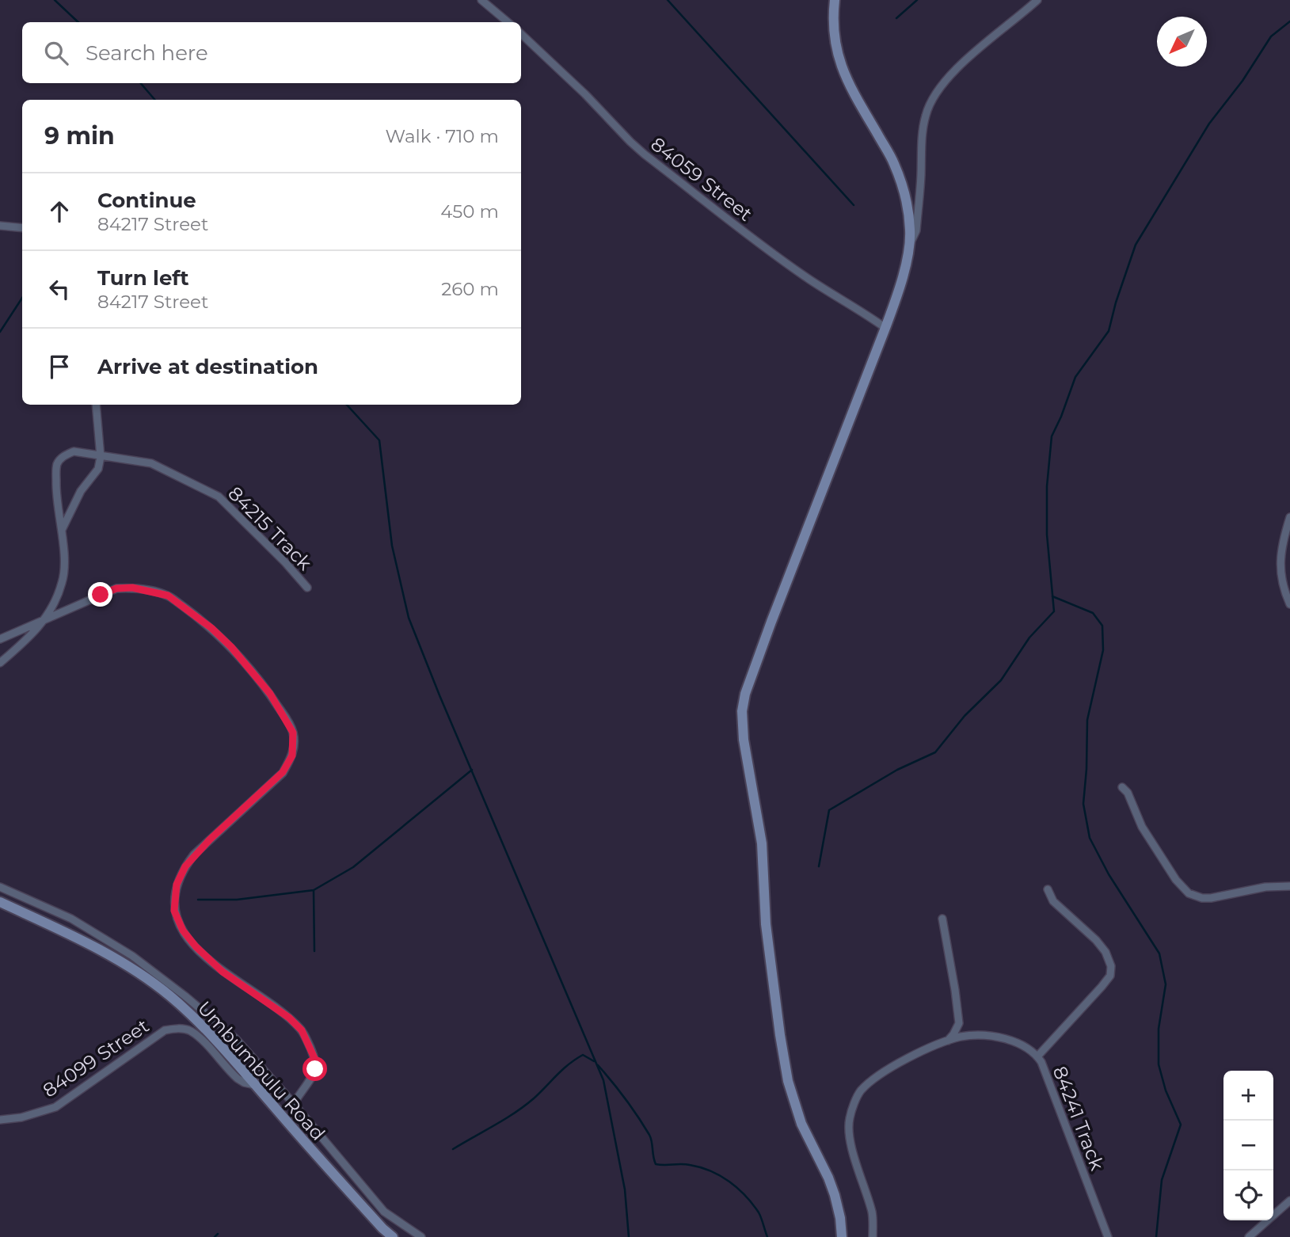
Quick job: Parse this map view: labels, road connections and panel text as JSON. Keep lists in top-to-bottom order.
{
  "streets": {
    "street": [
      "84059 Street",
      "84215 Track",
      "84099 Street",
      "Umbumbulu Road",
      "84241 Track"
    ]
  },
  "crossings": [
    ["84099 Street", "Umbumbulu Road"]
  ],
  "north": "bottom left",
  "page": {
    "search": "Search here",
    "heading": ["9 min", "Walk · 710 m"],
    "list": [
      ["Continue", "84217 Street", "450 m"],
      ["Turn left", "84217 Street", "260 m"],
      "Arrive at destination"
    ],
    "map_buttons": ["+", "−"]
  }
}
